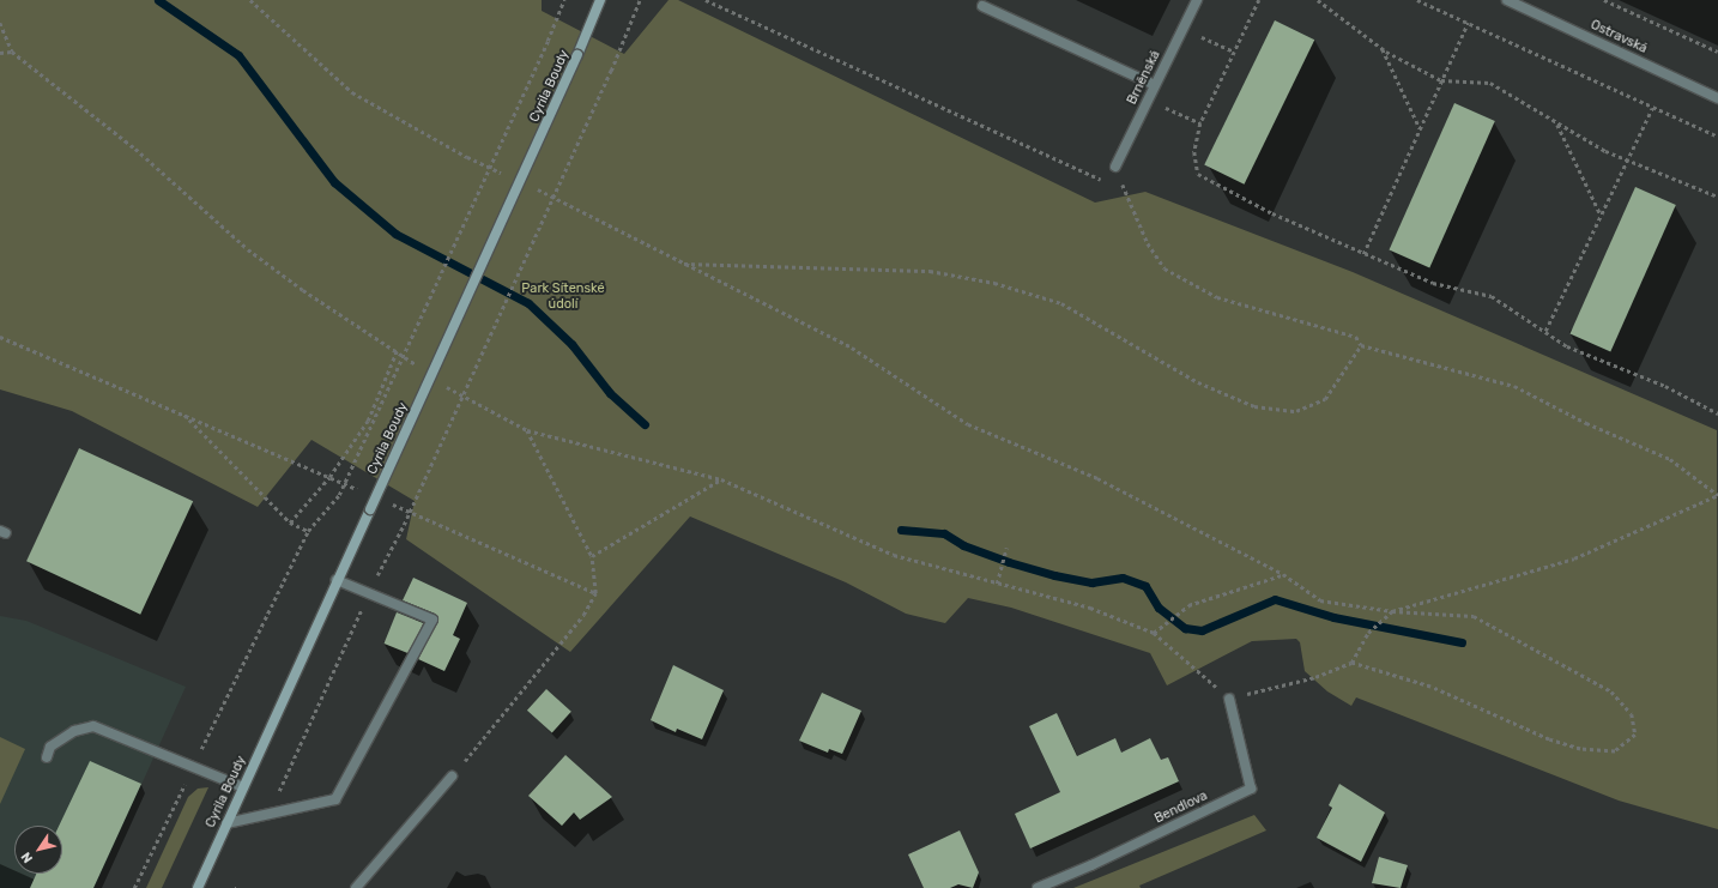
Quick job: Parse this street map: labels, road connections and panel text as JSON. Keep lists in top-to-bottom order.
{
  "streets": {
    "street": [
      "Ostravská",
      "Brněnská",
      "Cyrila Boudy",
      "Bendlova"
    ]
  },
  "parks": ["Park Sítenské údolí"],
  "north": "bottom left"
}
